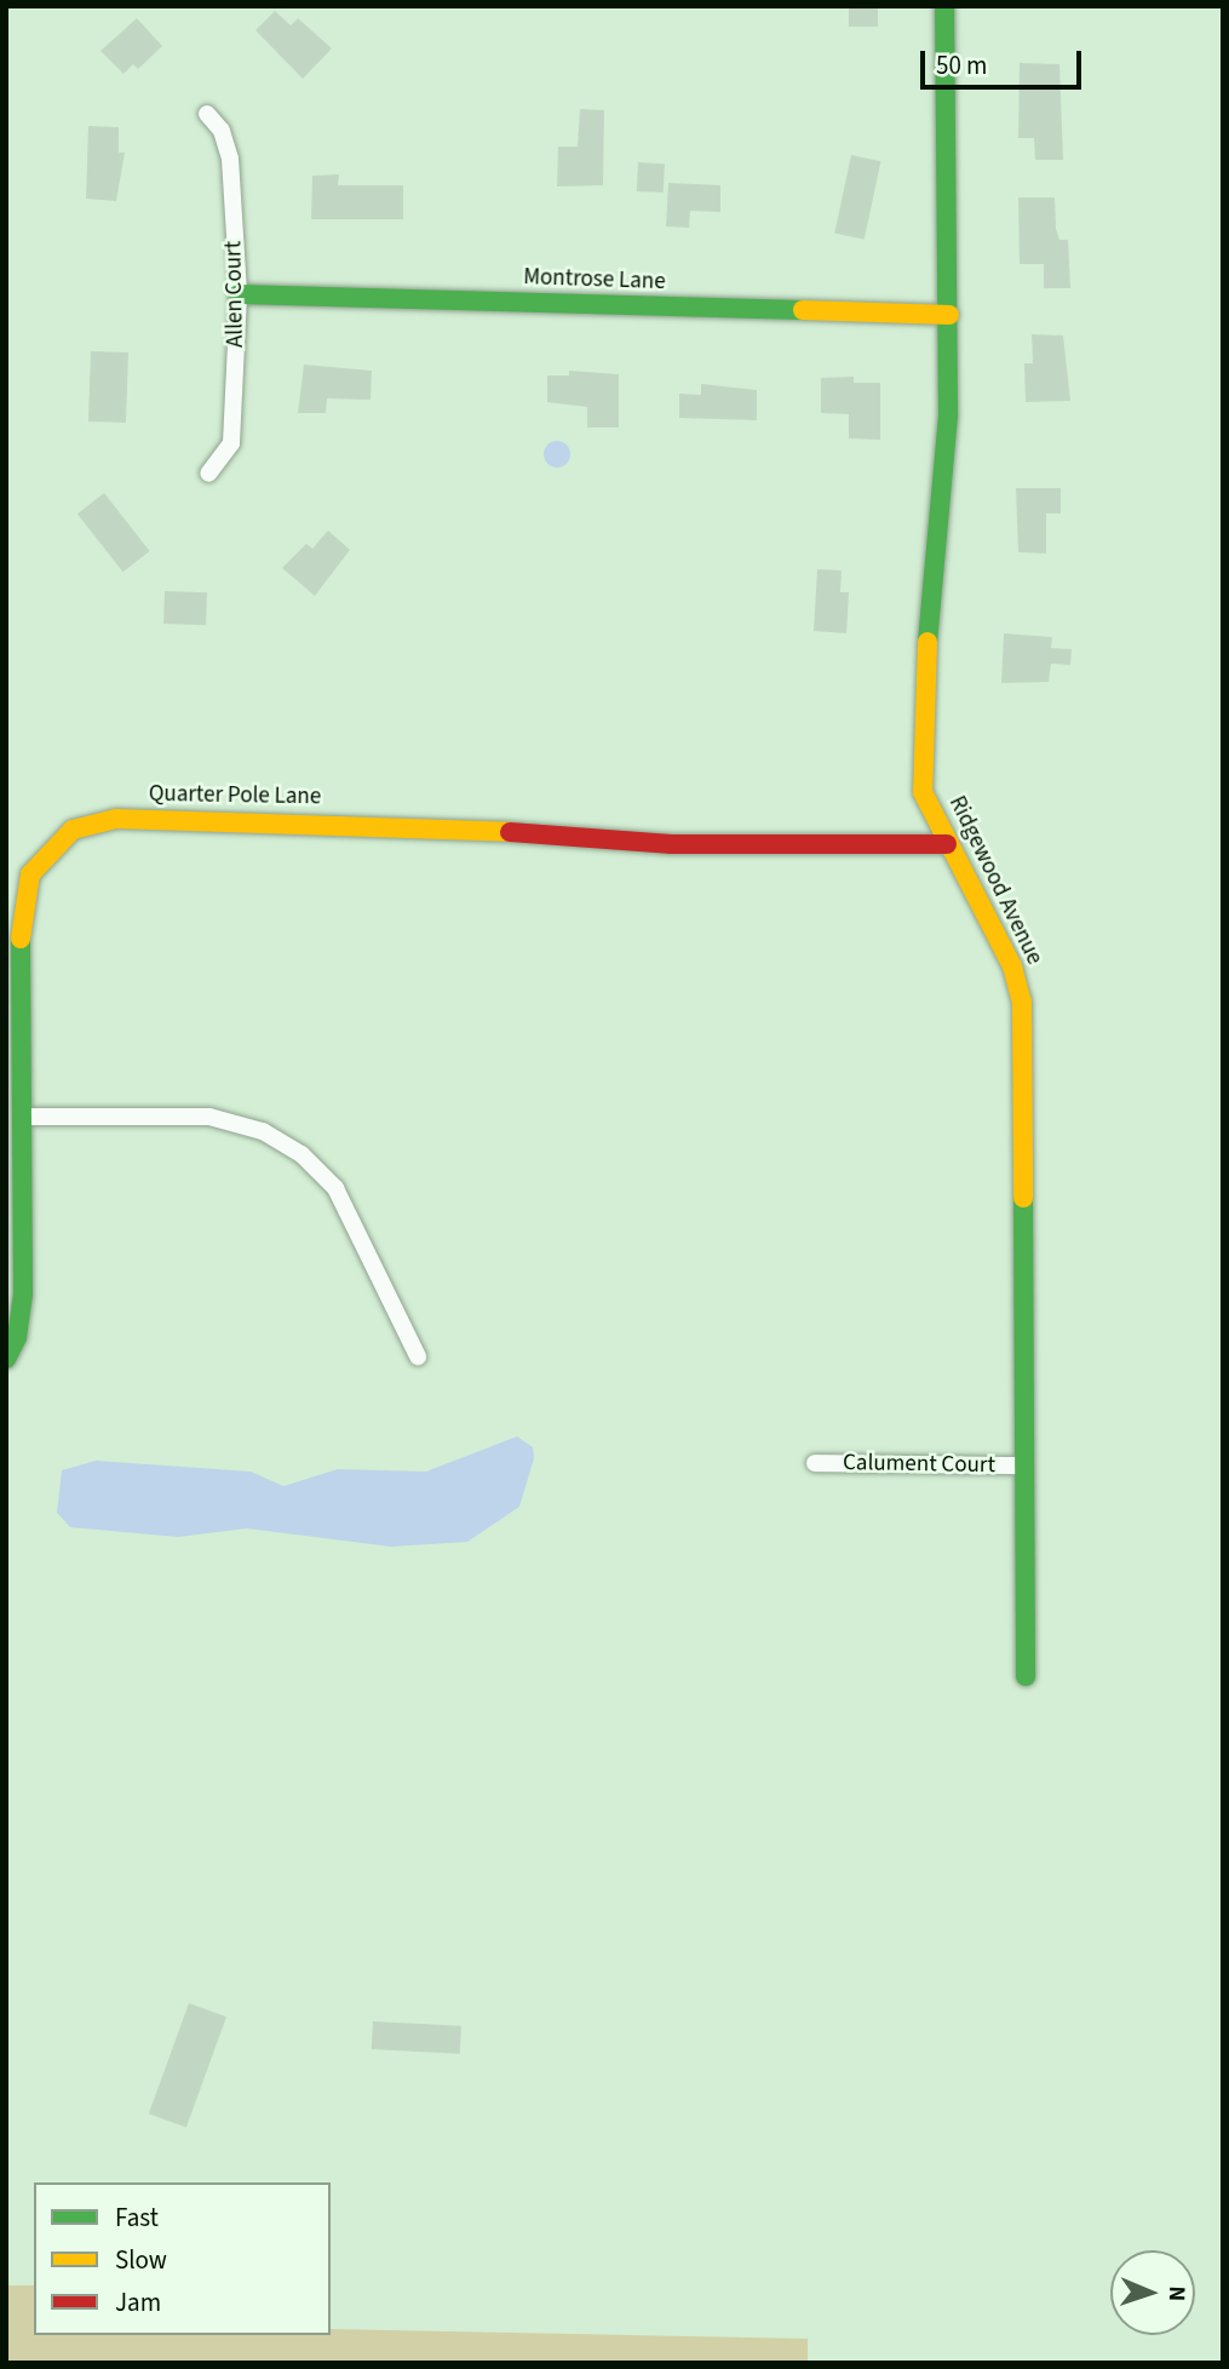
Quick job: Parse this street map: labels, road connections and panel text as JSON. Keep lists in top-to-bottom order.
{
  "streets": {
    "street": [
      "Montrose Lane",
      "Allen Court",
      "Quarter Pole Lane",
      "Ridgewood Avenue",
      "Calument Court"
    ]
  },
  "crossings": [
    ["Montrose Lane", "Allen Court"],
    ["Montrose Lane", "Ridgewood Avenue"],
    ["Quarter Pole Lane", "Ridgewood Avenue"],
    ["Ridgewood Avenue", "Calument Court"]
  ],
  "legend": ["Fast", "Slow", "Jam"],
  "scale_bar": "50 m",
  "north": "right"
}
